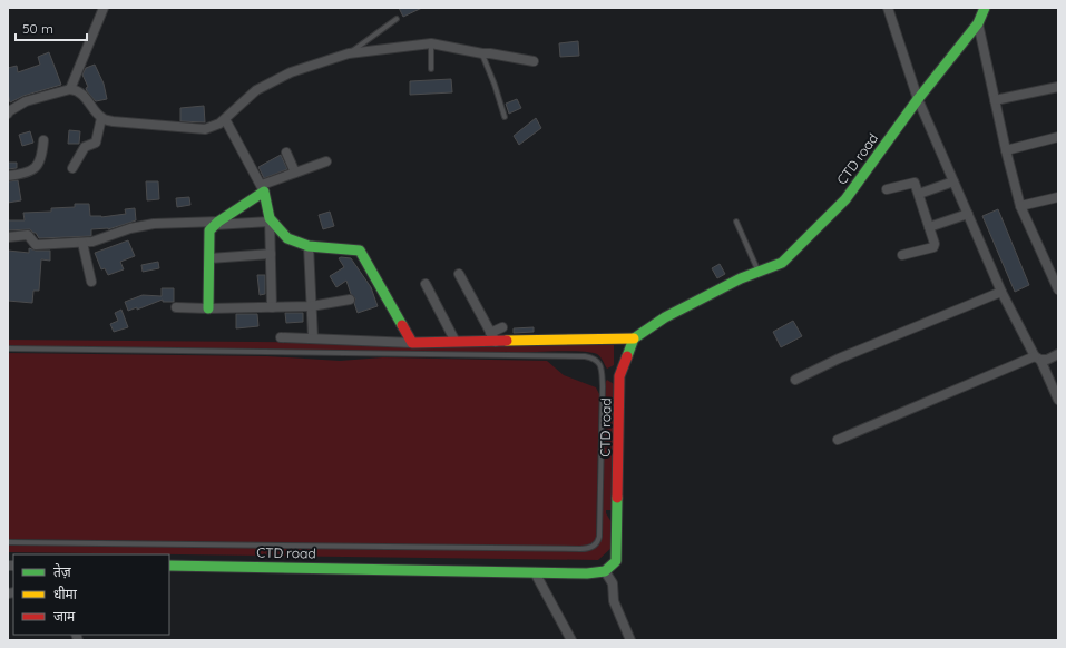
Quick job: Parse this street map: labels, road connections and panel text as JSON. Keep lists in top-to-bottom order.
{
  "streets": {
    "street": ["CTD road"]
  },
  "legend": ["तेज़", "धीमा", "जाम"],
  "scale_bar": "50 m"
}
